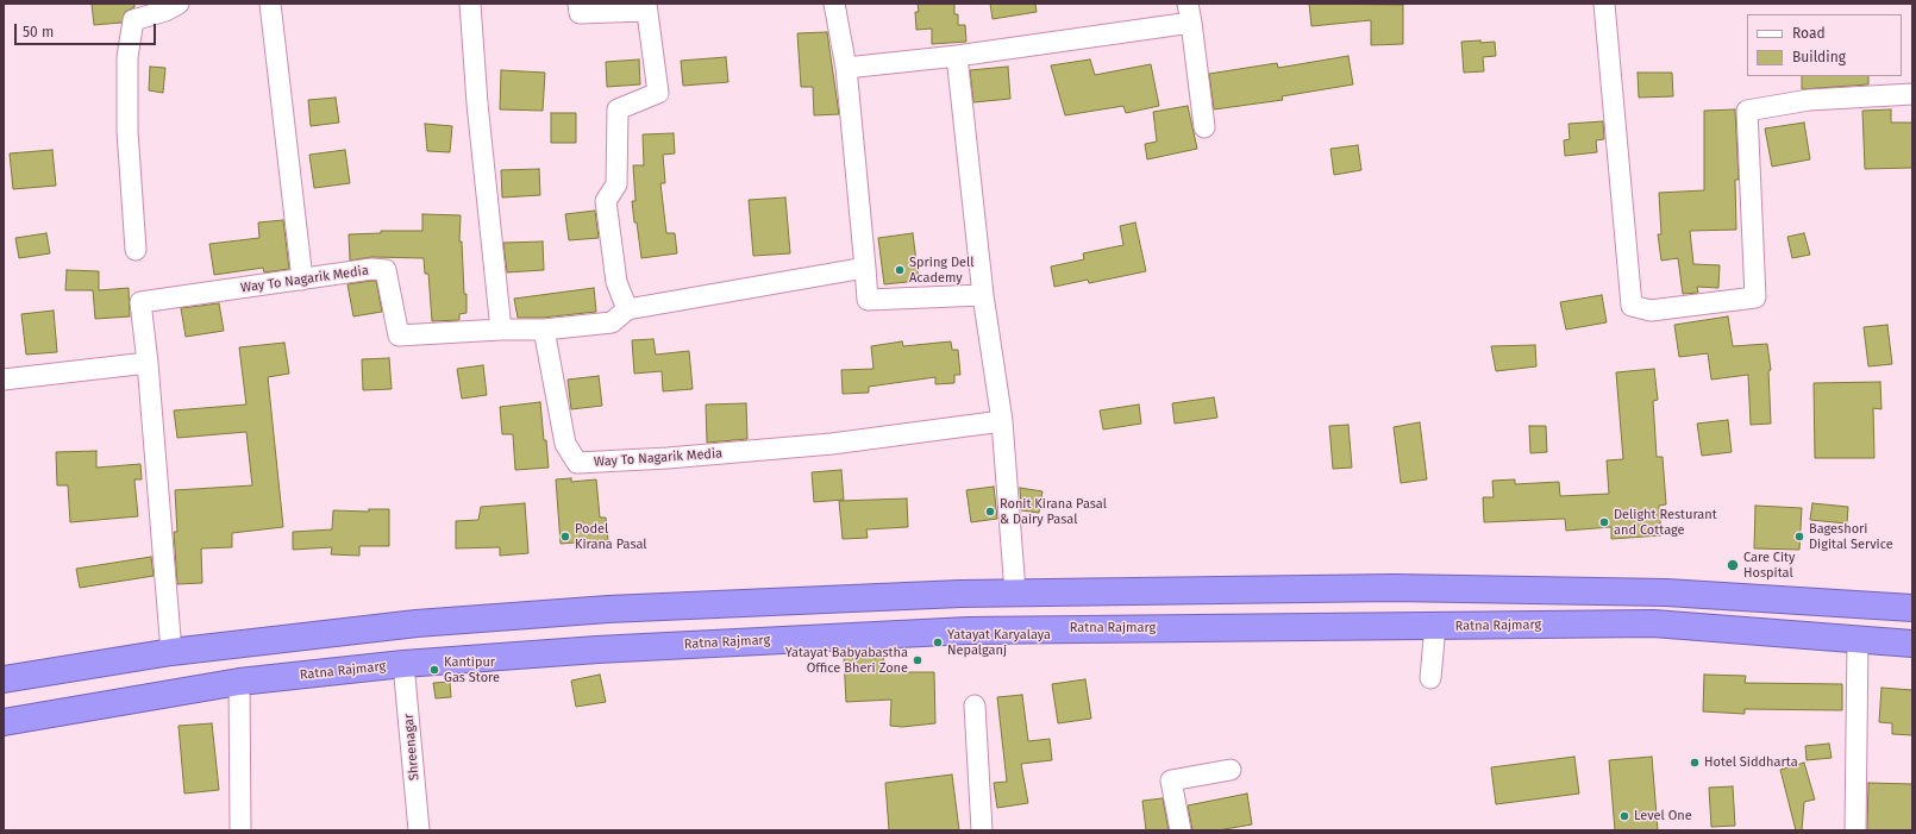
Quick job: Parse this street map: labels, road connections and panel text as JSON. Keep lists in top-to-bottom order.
{
  "streets": {
    "highway": ["Ratna Rajmarg"],
    "street": ["Way To Nagarik Media", "Shreenagar"]
  },
  "crossings": [
    ["Ratna Rajmarg", "Shreenagar"]
  ],
  "places": [
    "Spring Dell Academy",
    "Ronit Kirana Pasal & Dairy Pasal",
    "Delight Resturant and Cottage",
    "Podel Kirana Pasal",
    "Bageshori Digital Service",
    "Care City Hospital",
    "Yatayat Karyalaya Nepalganj",
    "Yatayat Babyabastha Office Bheri Zone",
    "Kantipur Gas Store",
    "Hotel Siddharta",
    "Level One"
  ],
  "legend": ["Road", "Building"],
  "scale_bar": "50 m"
}
